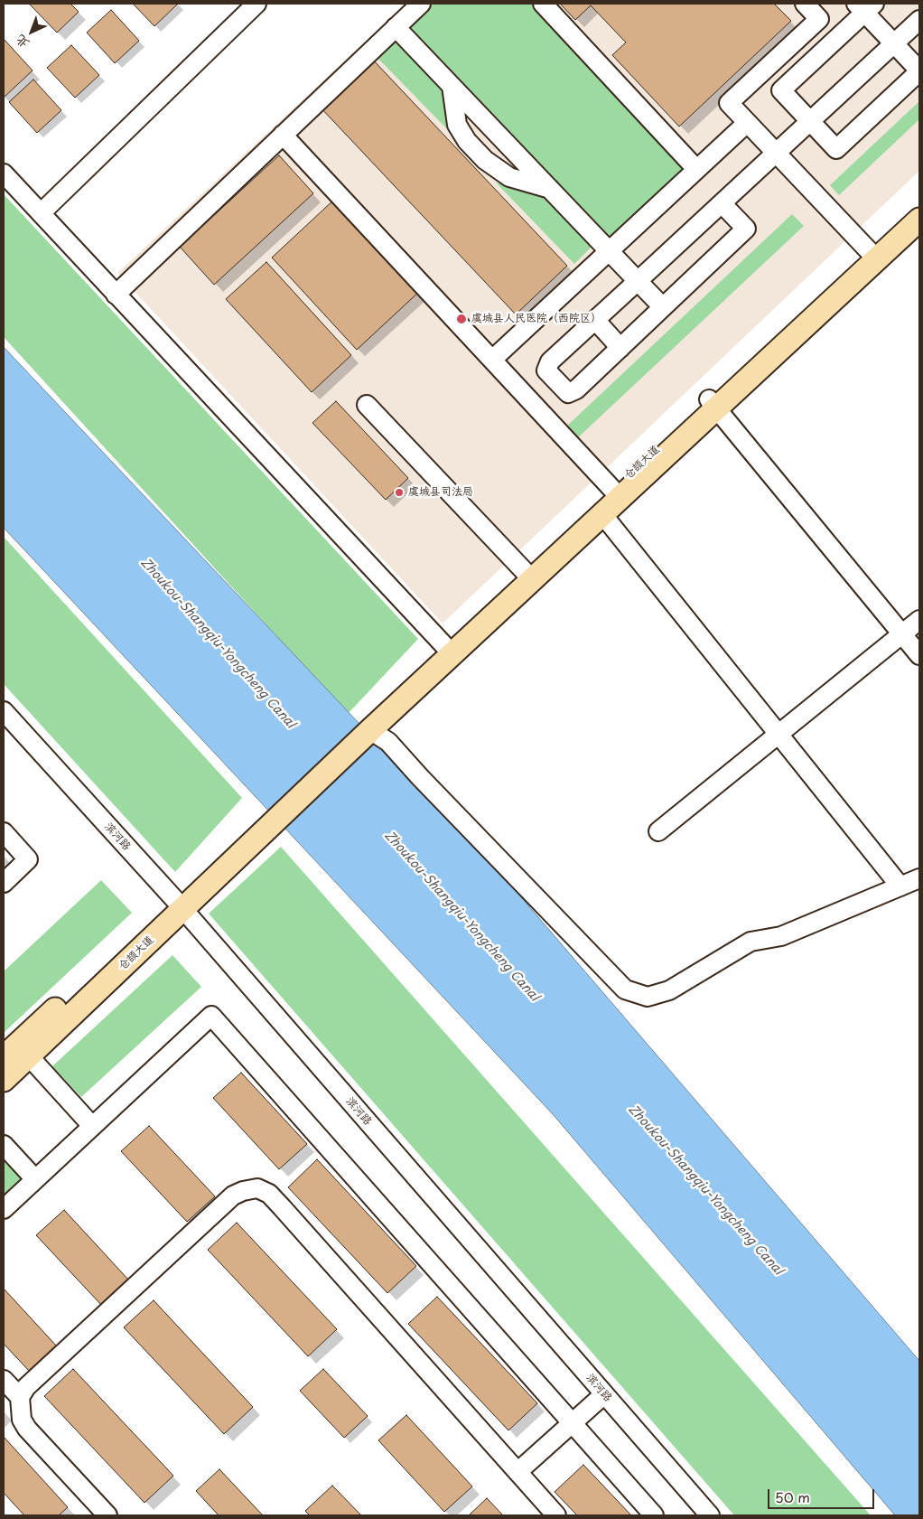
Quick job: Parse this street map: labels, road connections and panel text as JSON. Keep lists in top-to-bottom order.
{
  "streets": {
    "main road": ["仓颉大道"],
    "street": ["滨河路"]
  },
  "crossings": [
    ["仓颉大道", "滨河路"]
  ],
  "water": ["Zhoukou-Shangqiu-Yongcheng Canal"],
  "places": ["虞城县人民医院（西院区）", "虞城县司法局"],
  "scale_bar": "50 m",
  "north": "bottom left"
}
